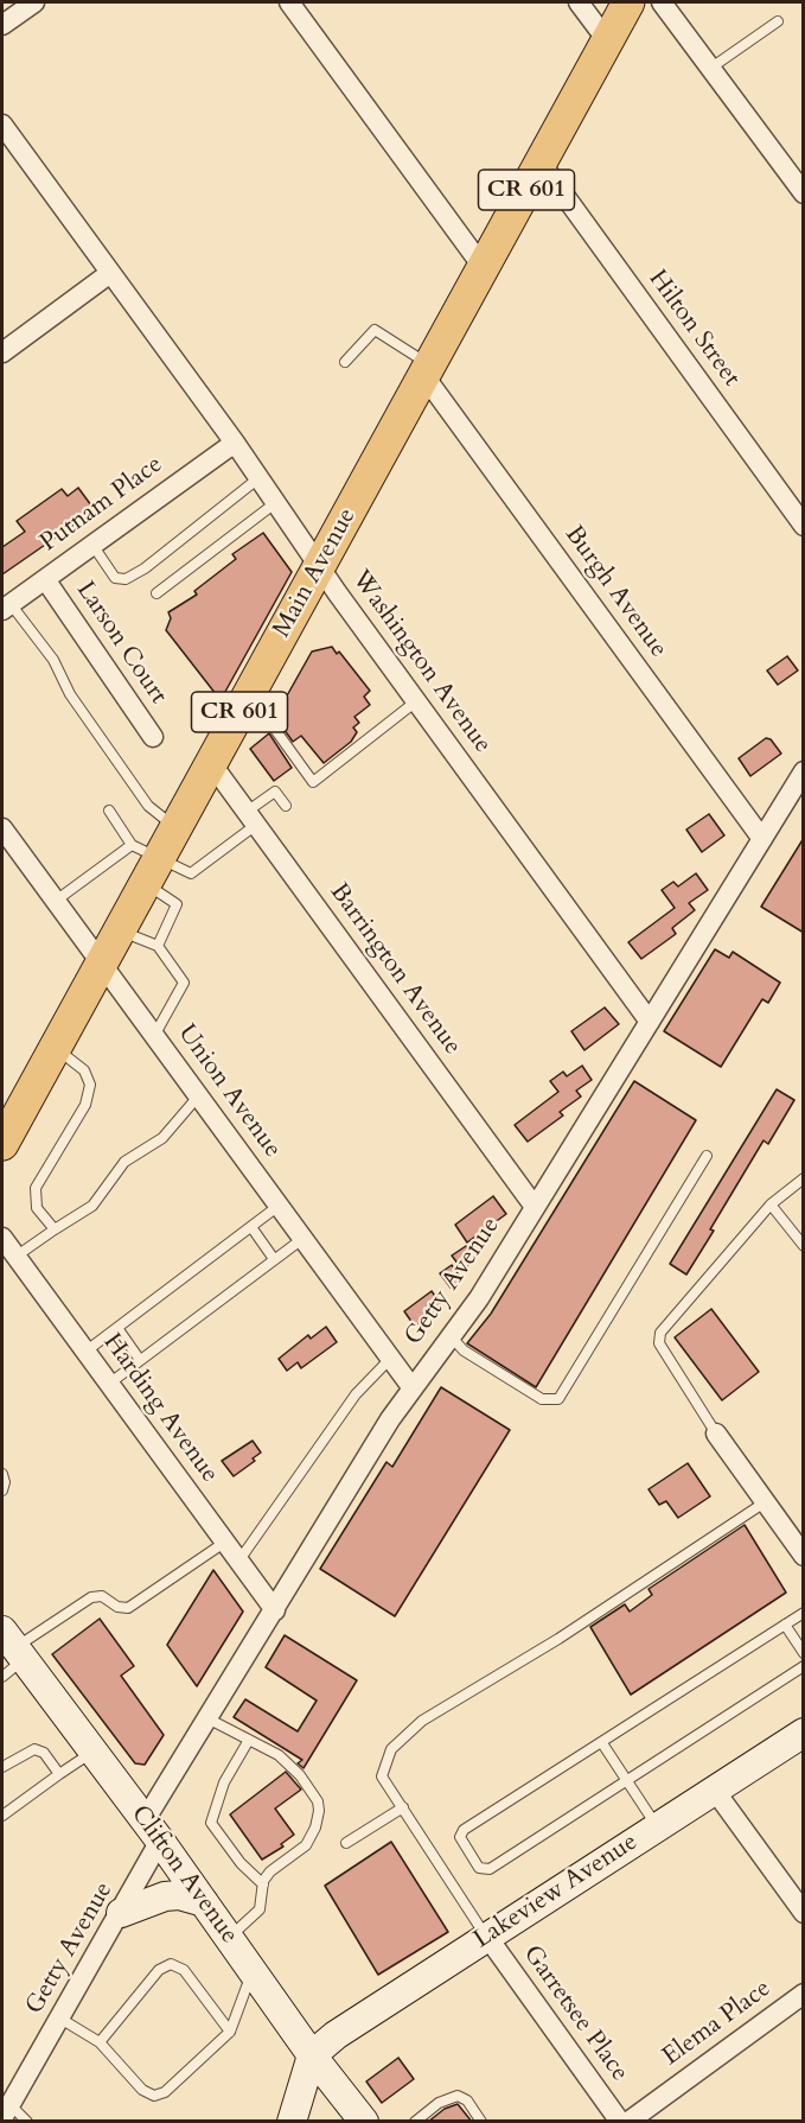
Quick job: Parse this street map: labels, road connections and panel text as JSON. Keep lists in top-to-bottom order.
{
  "streets": {
    "main road": [
      "CR 601",
      "Main Avenue",
      "Clifton Avenue",
      "Lakeview Avenue"
    ],
    "street": [
      "Hilton Street",
      "Putnam Place",
      "Burgh Avenue",
      "Larson Court",
      "Washington Avenue",
      "Barrington Avenue",
      "Union Avenue",
      "Getty Avenue",
      "Harding Avenue",
      "Garretsee Place",
      "Elema Place"
    ]
  },
  "crossings": [
    ["Hilton Street", "Main Avenue"],
    ["Putnam Place", "Larson Court"],
    ["Putnam Place", "Washington Avenue"],
    ["Main Avenue", "Burgh Avenue"],
    ["Main Avenue", "Washington Avenue"],
    ["Main Avenue", "Barrington Avenue"],
    ["Main Avenue", "Union Avenue"],
    ["Burgh Avenue", "Getty Avenue"],
    ["Washington Avenue", "Getty Avenue"],
    ["Barrington Avenue", "Getty Avenue"],
    ["Union Avenue", "Getty Avenue"],
    ["Getty Avenue", "Harding Avenue"],
    ["Getty Avenue", "Clifton Avenue"],
    ["Clifton Avenue", "Lakeview Avenue"],
    ["Lakeview Avenue", "Garretsee Place"]
  ]
}
